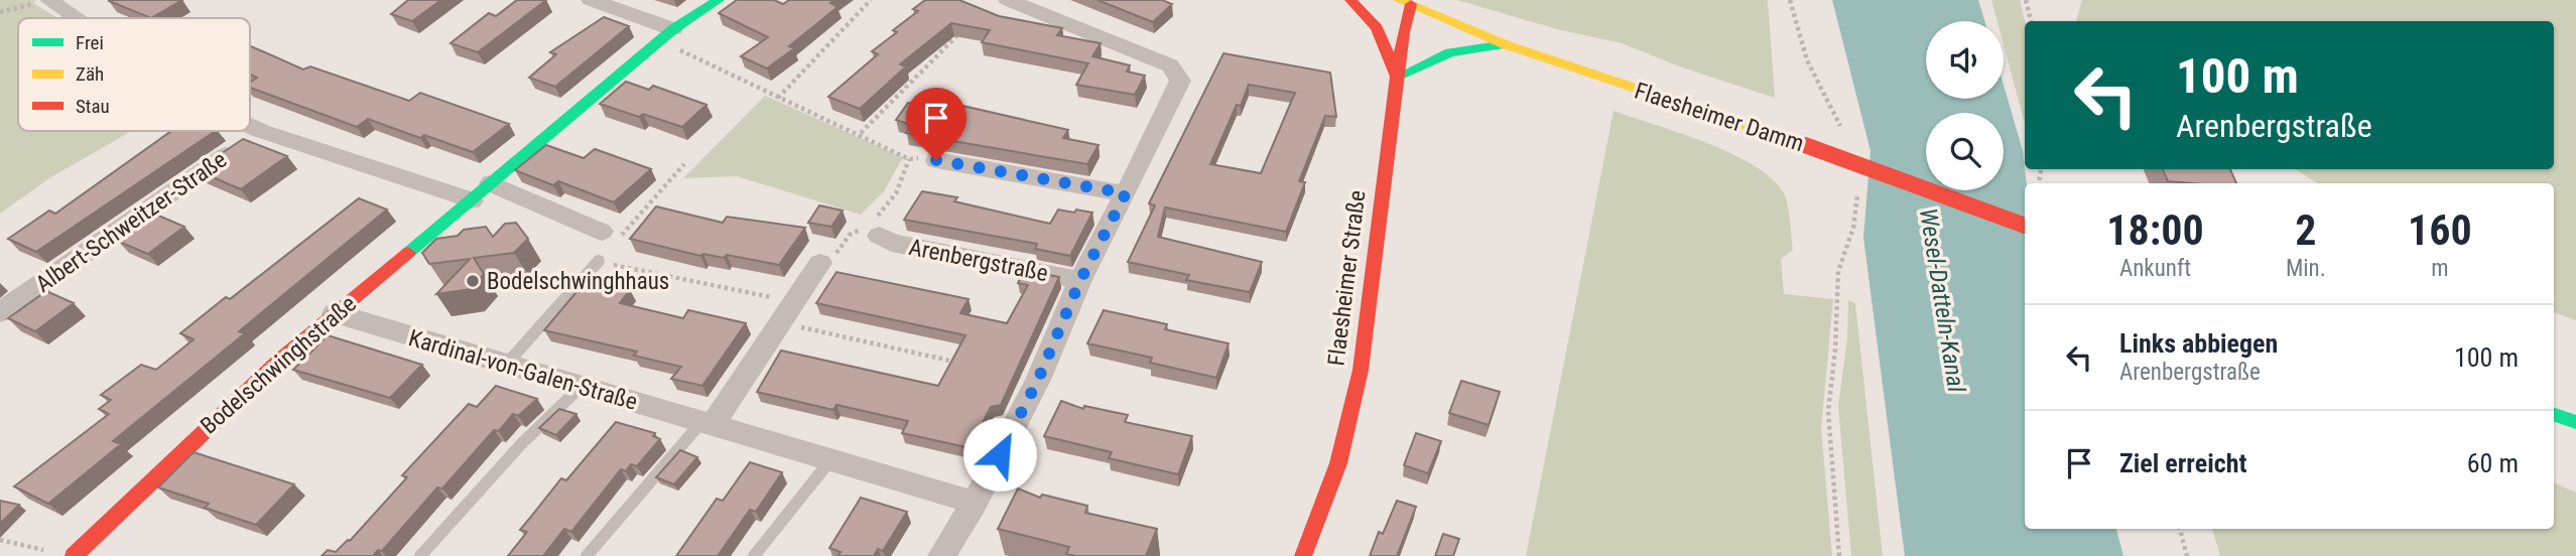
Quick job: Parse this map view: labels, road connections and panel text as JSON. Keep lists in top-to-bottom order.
{
  "streets": {
    "main road": ["Flaesheimer Damm", "Flaesheimer Straße", "Bodelschwinghstraße"],
    "street": ["Albert-Schweitzer-Straße", "Arenbergstraße", "Kardinal-von-Galen-Straße"]
  },
  "crossings": [
    ["Flaesheimer Damm", "Flaesheimer Straße"],
    ["Arenbergstraße", "Kardinal-von-Galen-Straße"],
    ["Bodelschwinghstraße", "Kardinal-von-Galen-Straße"]
  ],
  "water": ["Wesel-Datteln-Kanal"],
  "places": ["Bodelschwinghhaus"],
  "legend": ["Frei", "Zäh", "Stau"],
  "page": {
    "turn": ["100 m", "Arenbergstraße"],
    "eta": [
      "18:00",
      "Ankunft",
      "2",
      "Min.",
      "160",
      "m"
    ],
    "list": [
      {
        "name": "Links abbiegen",
        "note": "Arenbergstraße",
        "value": "100 m"
      },
      {
        "name": "Ziel erreicht",
        "value": "60 m"
      }
    ]
  }
}
